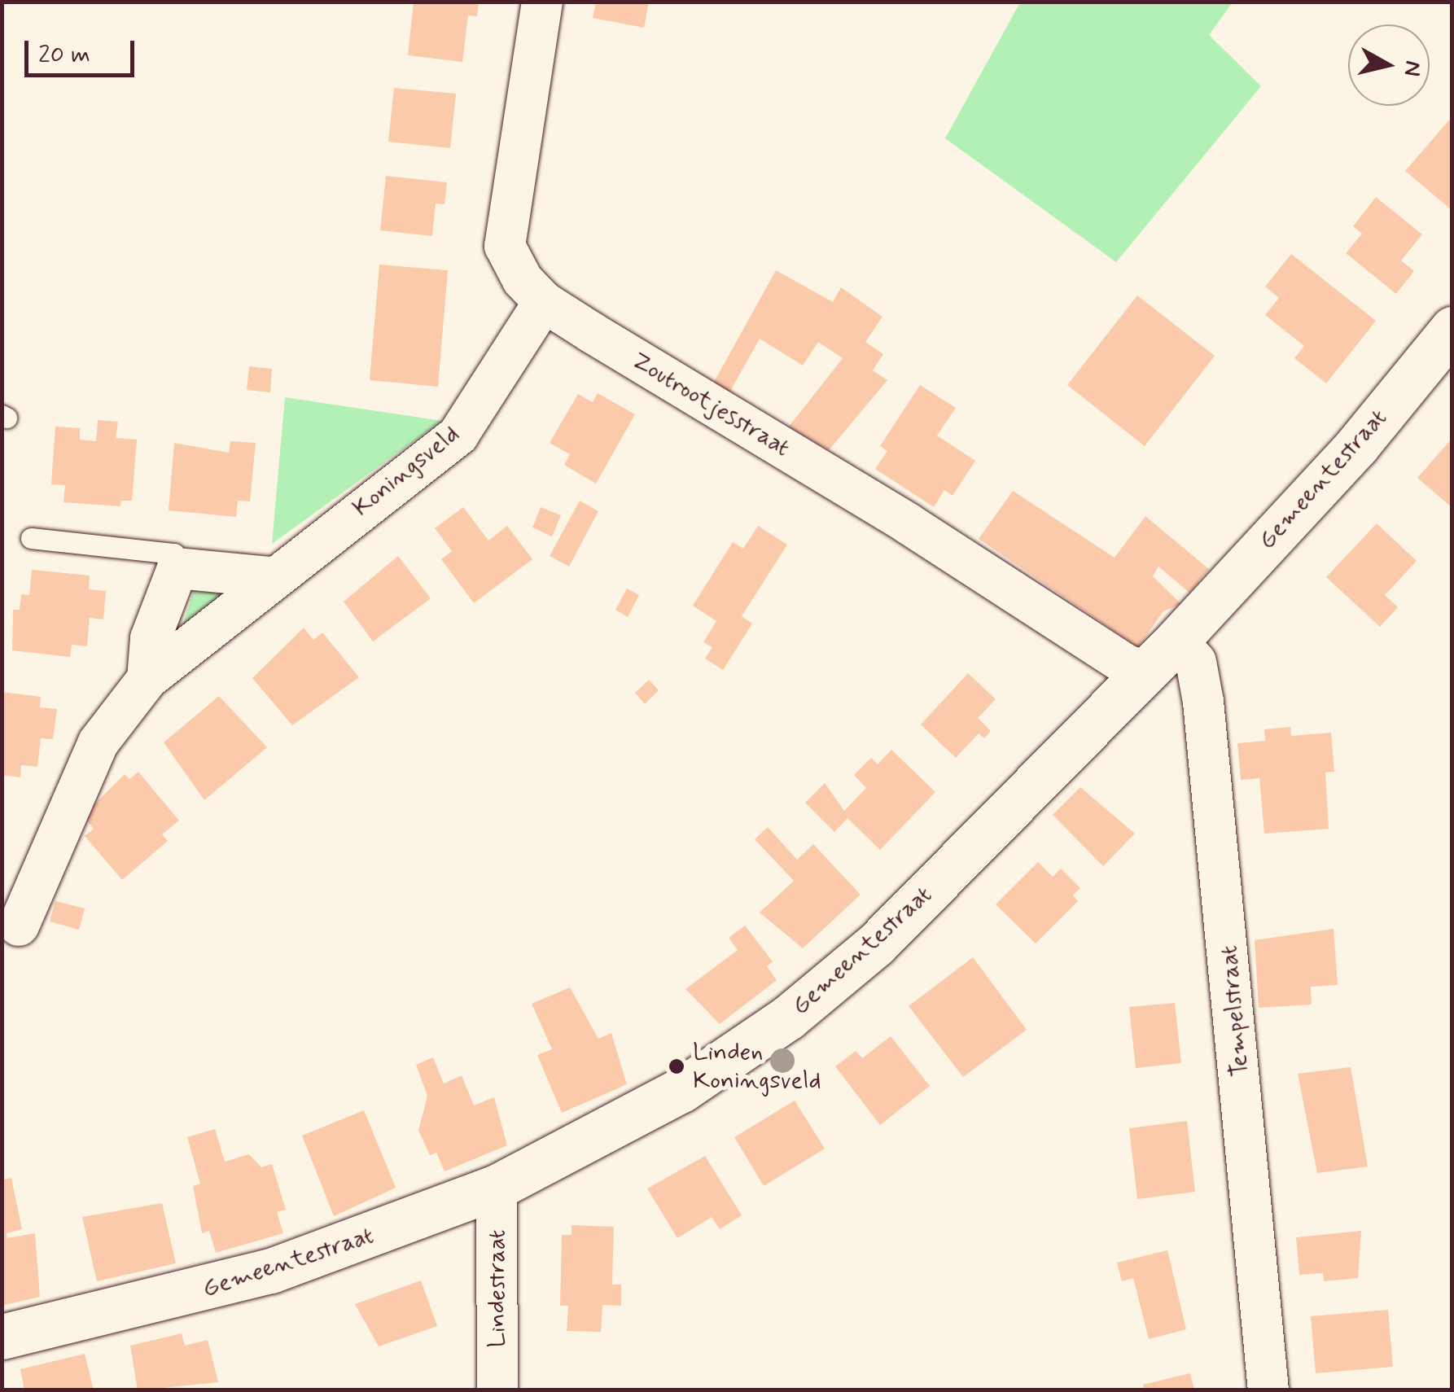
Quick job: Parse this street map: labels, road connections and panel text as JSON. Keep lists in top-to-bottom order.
{
  "streets": {
    "street": [
      "Zoutrootjesstraat",
      "Koningsveld",
      "Gemeentestraat",
      "Tempelstraat",
      "Lindestraat"
    ]
  },
  "crossings": [
    ["Zoutrootjesstraat", "Koningsveld"],
    ["Zoutrootjesstraat", "Gemeentestraat"],
    ["Zoutrootjesstraat", "Tempelstraat"],
    ["Gemeentestraat", "Tempelstraat"],
    ["Gemeentestraat", "Lindestraat"]
  ],
  "places": ["Linden Koningsveld"],
  "scale_bar": "20 m",
  "north": "right"
}
